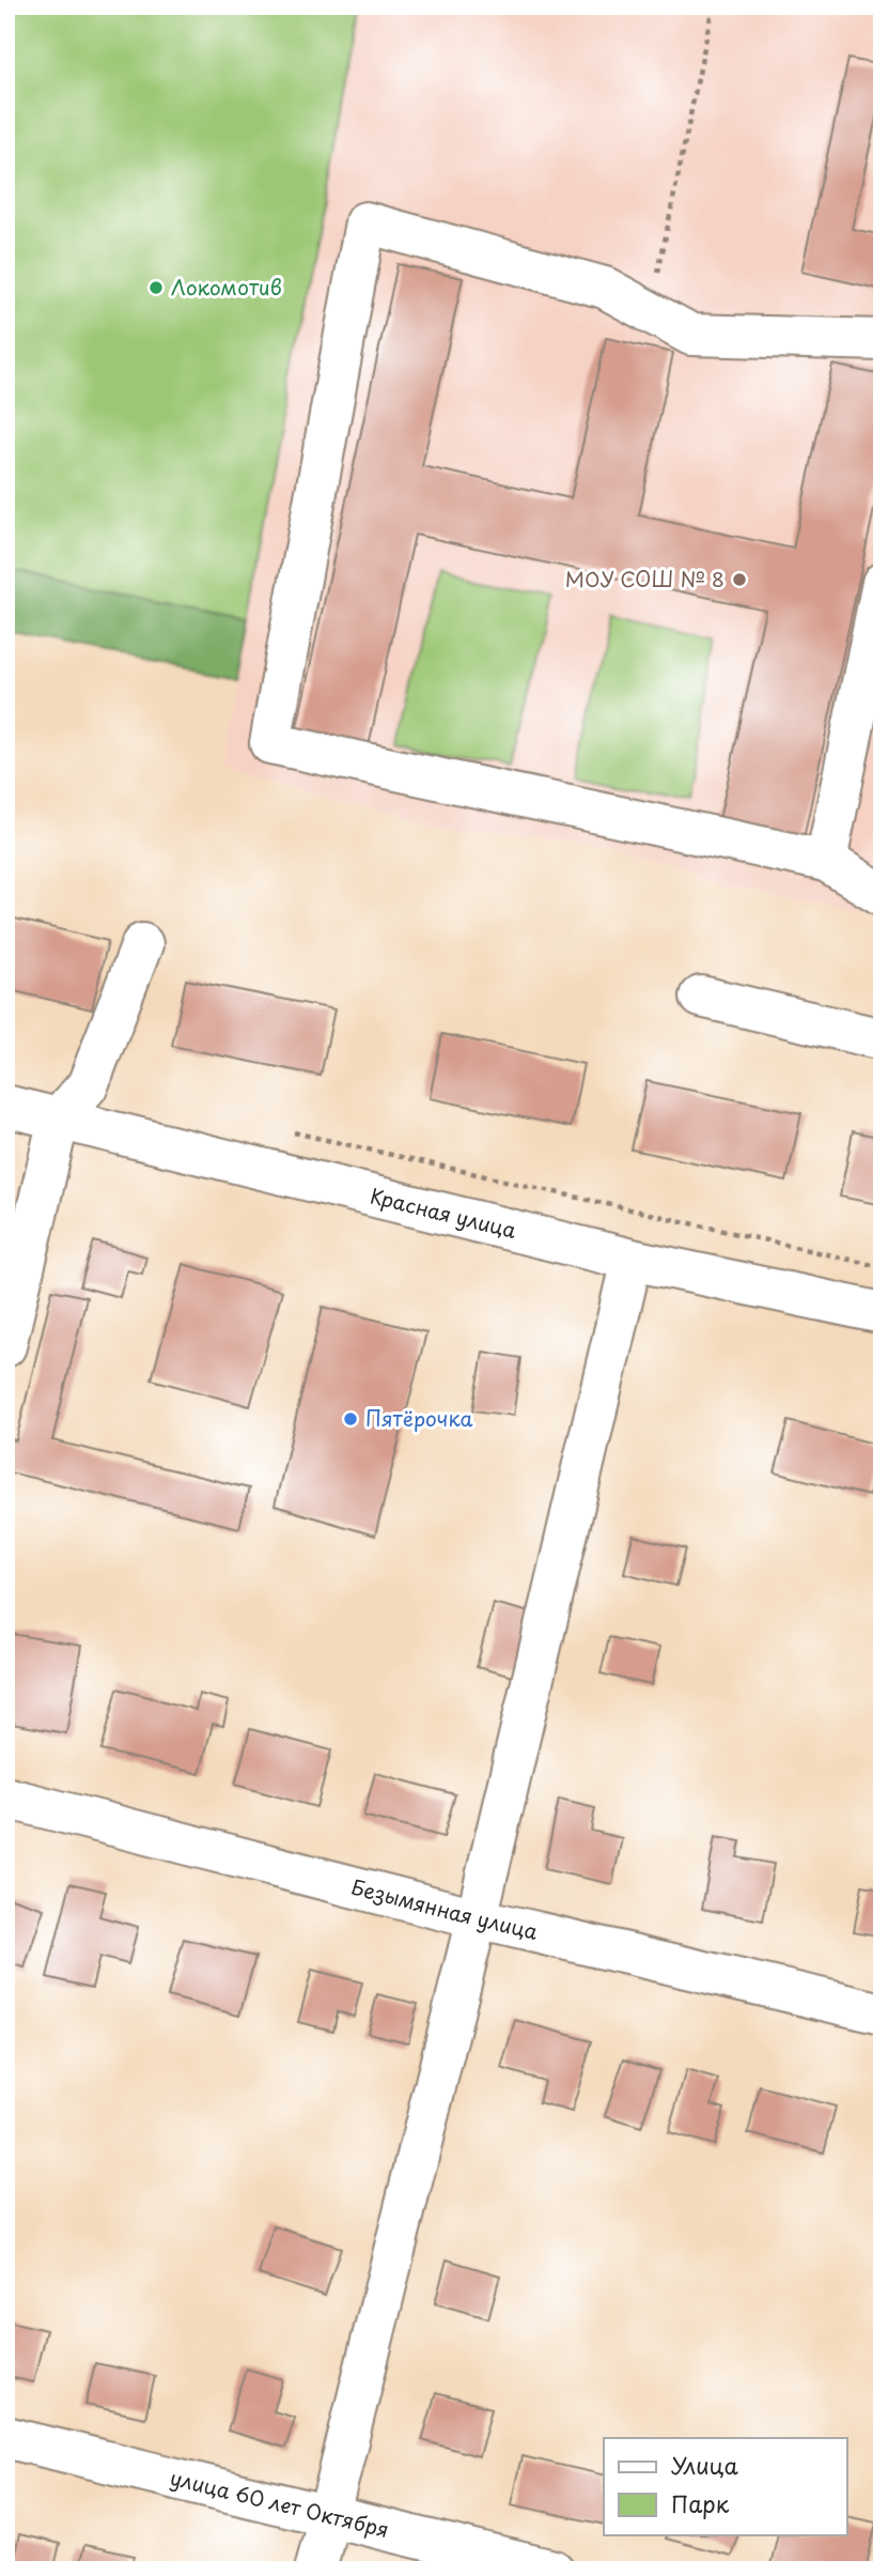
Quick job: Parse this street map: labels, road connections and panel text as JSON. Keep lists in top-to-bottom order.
{
  "streets": {
    "street": ["Красная улица", "Безымянная улица", "улица 60 лет Октября"]
  },
  "places": ["Локомотив", "МОУ СОШ № 8", "Пятёрочка"],
  "legend": ["Улица", "Парк"]
}
